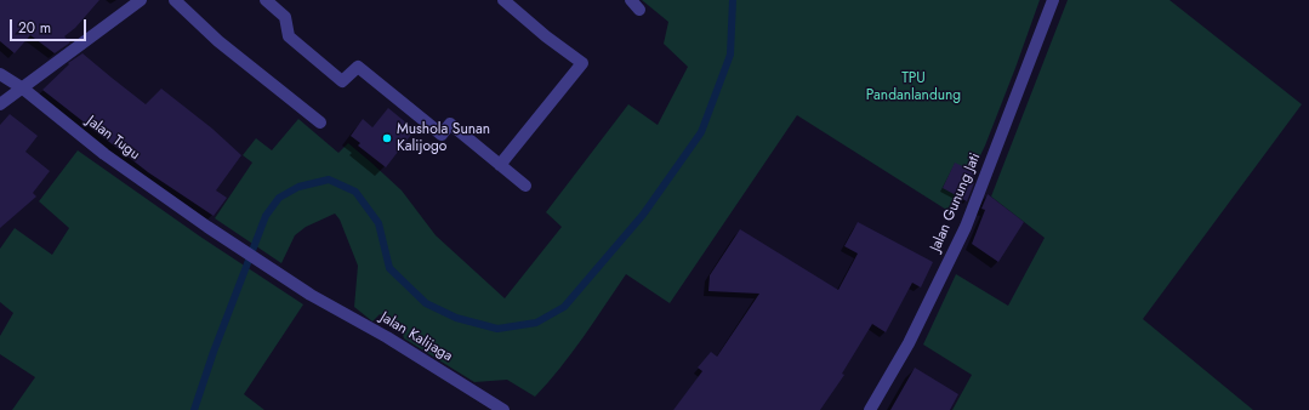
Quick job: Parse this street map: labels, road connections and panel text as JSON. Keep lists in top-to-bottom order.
{
  "streets": {
    "street": ["Jalan Tugu", "Jalan Gunung Jati", "Jalan Kalijaga"]
  },
  "crossings": [
    ["Jalan Tugu", "Jalan Kalijaga"]
  ],
  "parks": ["TPU Pandanlandung"],
  "places": ["Mushola Sunan Kalijogo"],
  "scale_bar": "20 m"
}
